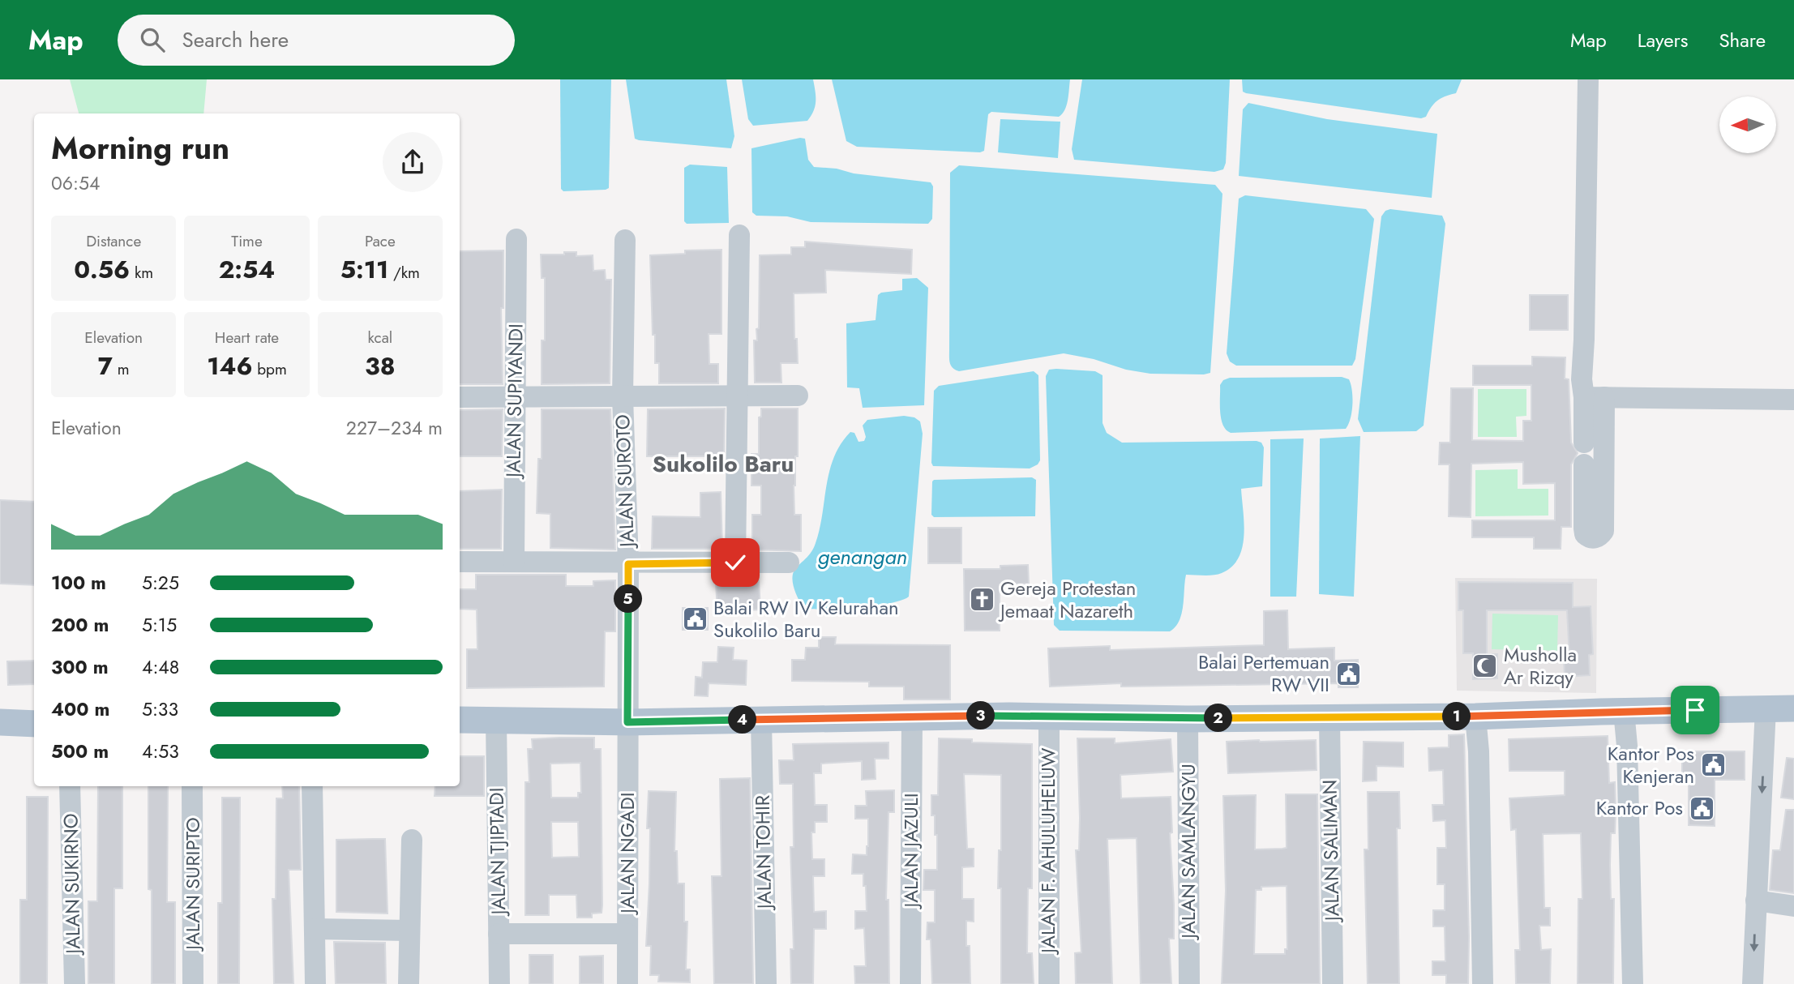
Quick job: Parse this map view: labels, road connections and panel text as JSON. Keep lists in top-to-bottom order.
{
  "streets": {
    "street": [
      "JALAN SUPIYANDI",
      "JALAN SUROTO",
      "JALAN JAZULI",
      "JALAN F. AHULUHELUW",
      "JALAN SALIMAN",
      "JALAN TJIPTADI",
      "JALAN SAMLANGYU",
      "JALAN TOHIR",
      "JALAN NGADI",
      "JALAN SUKIRNO",
      "JALAN SURIPTO"
    ]
  },
  "crossings": [
    ["JALAN SUROTO", "JALAN NGADI"]
  ],
  "districts": ["Sukolilo Baru"],
  "water": ["genangan"],
  "places": {
    "church": ["Gereja Protestan Jemaat Nazareth"],
    "public building": [
      "Balai RW IV Kelurahan Sukolilo Baru",
      "Balai Pertemuan RW VII",
      "Kantor Pos Kenjeran",
      "Kantor Pos"
    ],
    "mosque": ["Musholla Ar Rizqy"]
  },
  "north": "left",
  "page": {
    "header": "Map",
    "search": "Search here",
    "nav": ["Map", "Layers", "Share"],
    "heading": ["Morning run", "06:54"],
    "stats": [
      ["Distance", "0.56 km"],
      ["Time", "2:54"],
      ["Pace", "5:11 /km"],
      ["Elevation", "7 m"],
      ["Heart rate", "146 bpm"],
      ["kcal", "38"]
    ],
    "chart": ["Elevation", "227–234 m"],
    "list": [
      {
        "name": "100 m",
        "note": "5:25"
      },
      {
        "name": "200 m",
        "note": "5:15"
      },
      {
        "name": "300 m",
        "note": "4:48"
      },
      {
        "name": "400 m",
        "note": "5:33"
      },
      {
        "name": "500 m",
        "note": "4:53"
      }
    ],
    "pins": [
      "5",
      "3",
      "1",
      "2",
      "4"
    ]
  }
}
